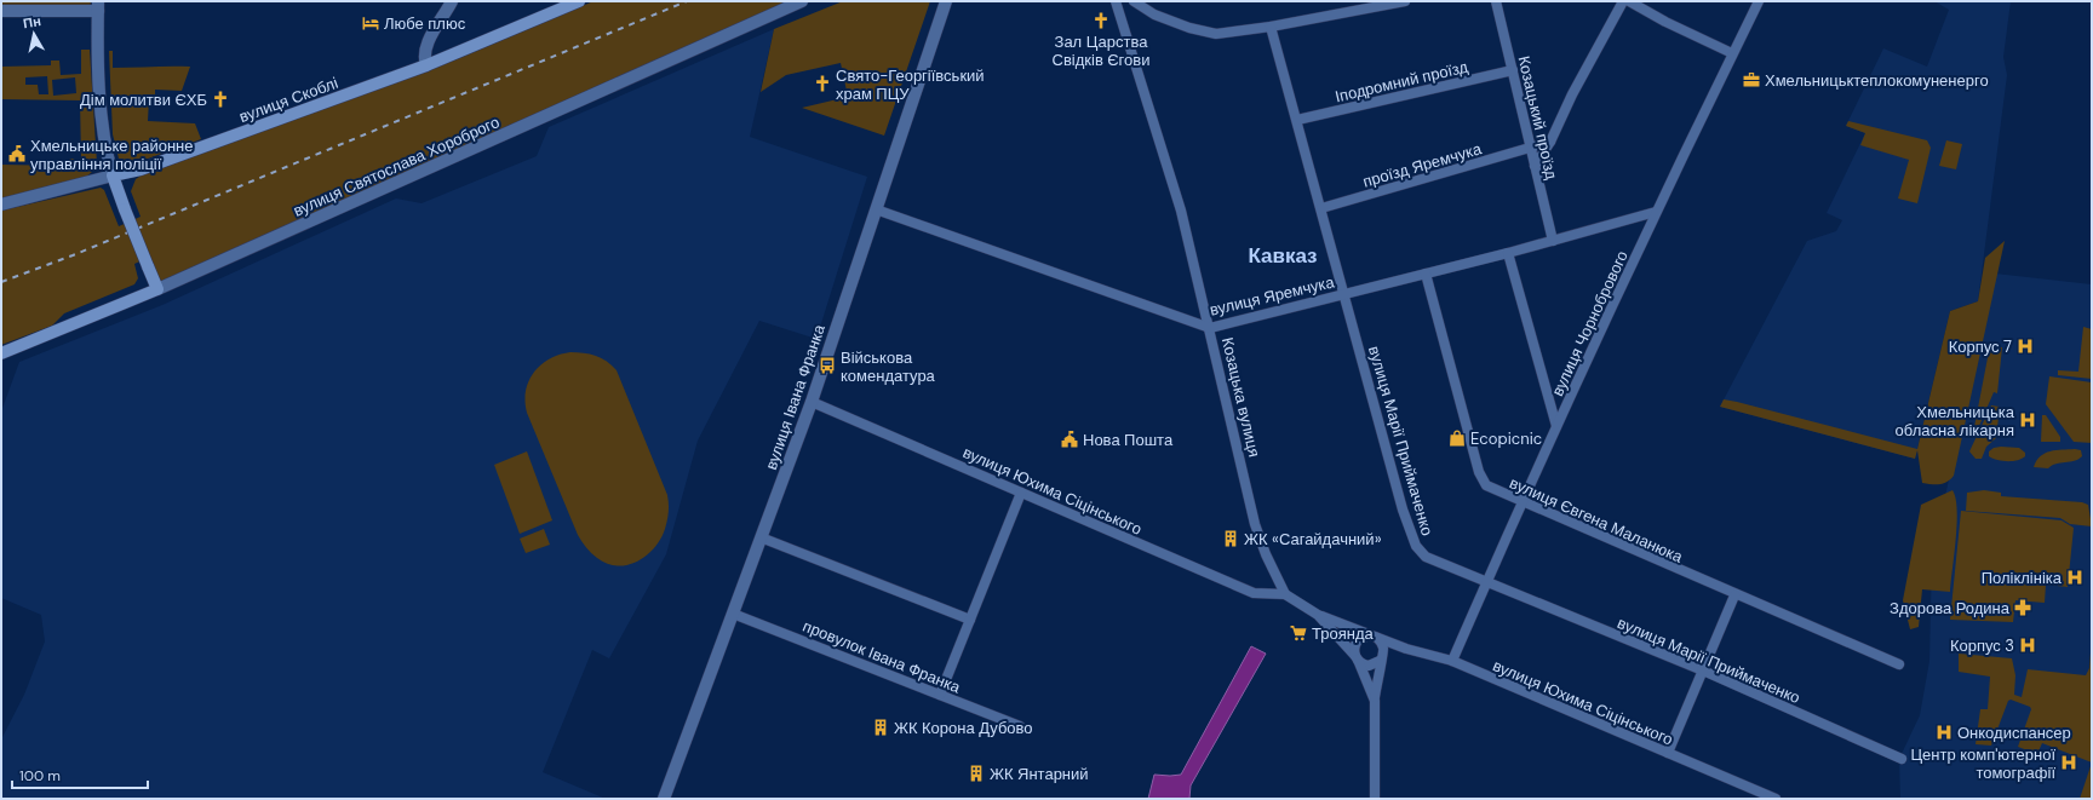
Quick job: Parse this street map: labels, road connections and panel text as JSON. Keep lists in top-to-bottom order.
{
  "streets": {
    "main road": ["вулиця Скоблі", "вулиця Святослава Хороброго", "вулиця Івана Франка"],
    "street": [
      "Іподромний проїзд",
      "Козацький проїзд",
      "проїзд Яремчука",
      "вулиця Яремчука",
      "вулиця Чорнобрового",
      "Козацька вулиця",
      "вулиця Марії Приймаченко",
      "вулиця Юхима Сіцінського",
      "вулиця Євгена Маланюка",
      "провулок Івана Франка"
    ]
  },
  "crossings": [
    ["Іподромний проїзд", "Козацький проїзд"],
    ["Іподромний проїзд", "вулиця Марії Приймаченко"],
    ["Козацький проїзд", "проїзд Яремчука"],
    ["Козацький проїзд", "вулиця Яремчука"],
    ["проїзд Яремчука", "вулиця Марії Приймаченко"],
    ["вулиця Яремчука", "вулиця Чорнобрового"],
    ["вулиця Яремчука", "вулиця Івана Франка"],
    ["вулиця Яремчука", "Козацька вулиця"],
    ["вулиця Яремчука", "вулиця Марії Приймаченко"],
    ["вулиця Яремчука", "вулиця Євгена Маланюка"],
    ["вулиця Чорнобрового", "вулиця Марії Приймаченко"],
    ["вулиця Чорнобрового", "вулиця Юхима Сіцінського"],
    ["вулиця Чорнобрового", "вулиця Євгена Маланюка"],
    ["вулиця Івана Франка", "вулиця Юхима Сіцінського"],
    ["вулиця Івана Франка", "провулок Івана Франка"],
    ["Козацька вулиця", "вулиця Юхима Сіцінського"]
  ],
  "districts": ["Кавказ"],
  "places": {
    "church": ["Зал Царства Свідків Єгови", "Свято-Георгіївський храм ПЦУ", "Дім молитви ЄХБ"],
    "hotel": ["Любе плюс"],
    "office": ["Хмельницьктеплокомуненерго"],
    "public building": ["Хмельницьке районне управління поліції", "Нова Пошта"],
    "hospital": [
      "Корпус 7",
      "Хмельницька обласна лікарня",
      "Поліклініка",
      "Корпус 3",
      "Онкодиспансер",
      "Центр комп'ютерної томографії"
    ],
    "bus stop": ["Військова комендатура"],
    "shop": ["Ecopicnic"],
    "building": ["ЖК «Сагайдачний»", "ЖК Корона Дубово", "ЖК Янтарний"],
    "pharmacy": ["Здорова Родина"],
    "supermarket": ["Троянда"]
  },
  "scale_bar": "100 m",
  "north": "top"
}
